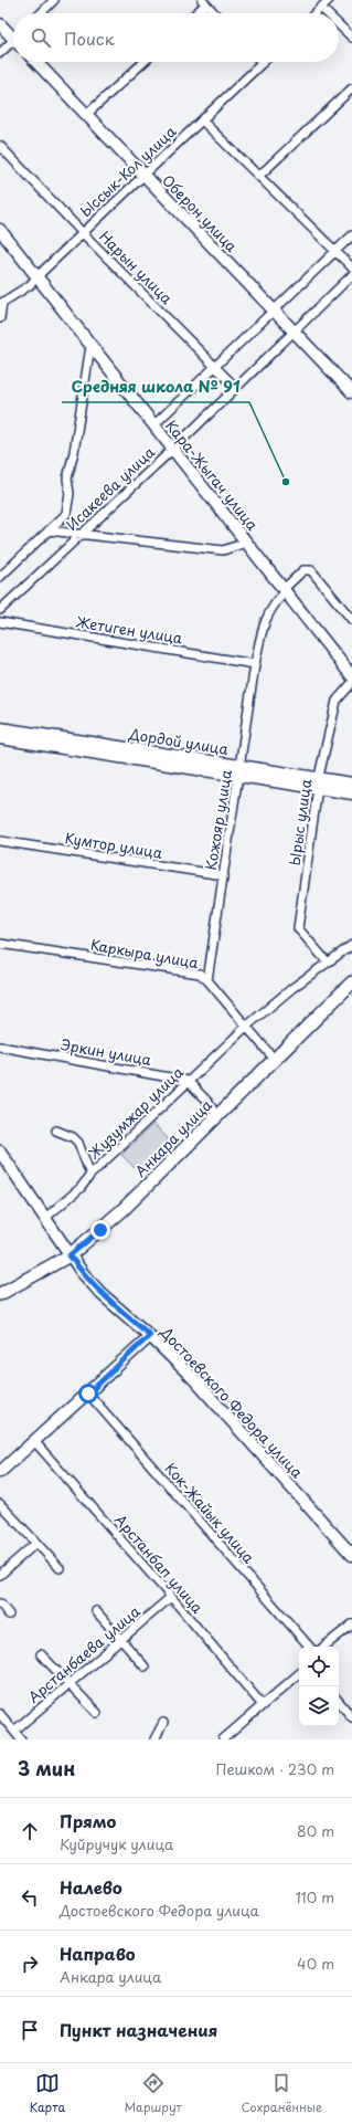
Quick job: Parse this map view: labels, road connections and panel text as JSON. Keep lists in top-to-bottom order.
{
  "streets": {
    "main road": ["Анкара улица"],
    "street": [
      "Ыссык-Кол улица",
      "Оберон улица",
      "Нарын улица",
      "Кара-Жыгач улица",
      "Исакеева улица",
      "Жетиген улица",
      "Дордой улица",
      "Кожояр улица",
      "Ырыс улица",
      "Кумтор улица",
      "Каркыра улица",
      "Эркин улица",
      "Жузумжар улица",
      "Достоевского Федора улица",
      "Кок-Жайык улица",
      "Арстанбап улица",
      "Арстанбаева улица"
    ]
  },
  "crossings": [
    ["Ыссык-Кол улица", "Оберон улица"],
    ["Ыссык-Кол улица", "Нарын улица"],
    ["Ыссык-Кол улица", "Кара-Жыгач улица"],
    ["Оберон улица", "Исакеева улица"],
    ["Нарын улица", "Исакеева улица"],
    ["Кара-Жыгач улица", "Исакеева улица"],
    ["Кара-Жыгач улица", "Кожояр улица"],
    ["Жетиген улица", "Кожояр улица"],
    ["Дордой улица", "Кожояр улица"],
    ["Дордой улица", "Ырыс улица"],
    ["Кожояр улица", "Кумтор улица"],
    ["Кожояр улица", "Каркыра улица"],
    ["Ырыс улица", "Жузумжар улица"],
    ["Каркыра улица", "Жузумжар улица"],
    ["Каркыра улица", "Анкара улица"],
    ["Эркин улица", "Жузумжар улица"],
    ["Жузумжар улица", "Достоевского Федора улица"],
    ["Анкара улица", "Достоевского Федора улица"],
    ["Арстанбап улица", "Арстанбаева улица"]
  ],
  "places": ["Средняя школа № 91"],
  "page": {
    "search": "Поиск",
    "heading": ["3 мин", "Пешком · 230 m"],
    "list": [
      ["Прямо", "Куйручук улица", "80 m"],
      ["Налево", "Достоевского Федора улица", "110 m"],
      ["Направо", "Анкара улица", "40 m"],
      "Пункт назначения"
    ],
    "nav": ["Карта", "Маршрут", "Сохранённые"]
  }
}
